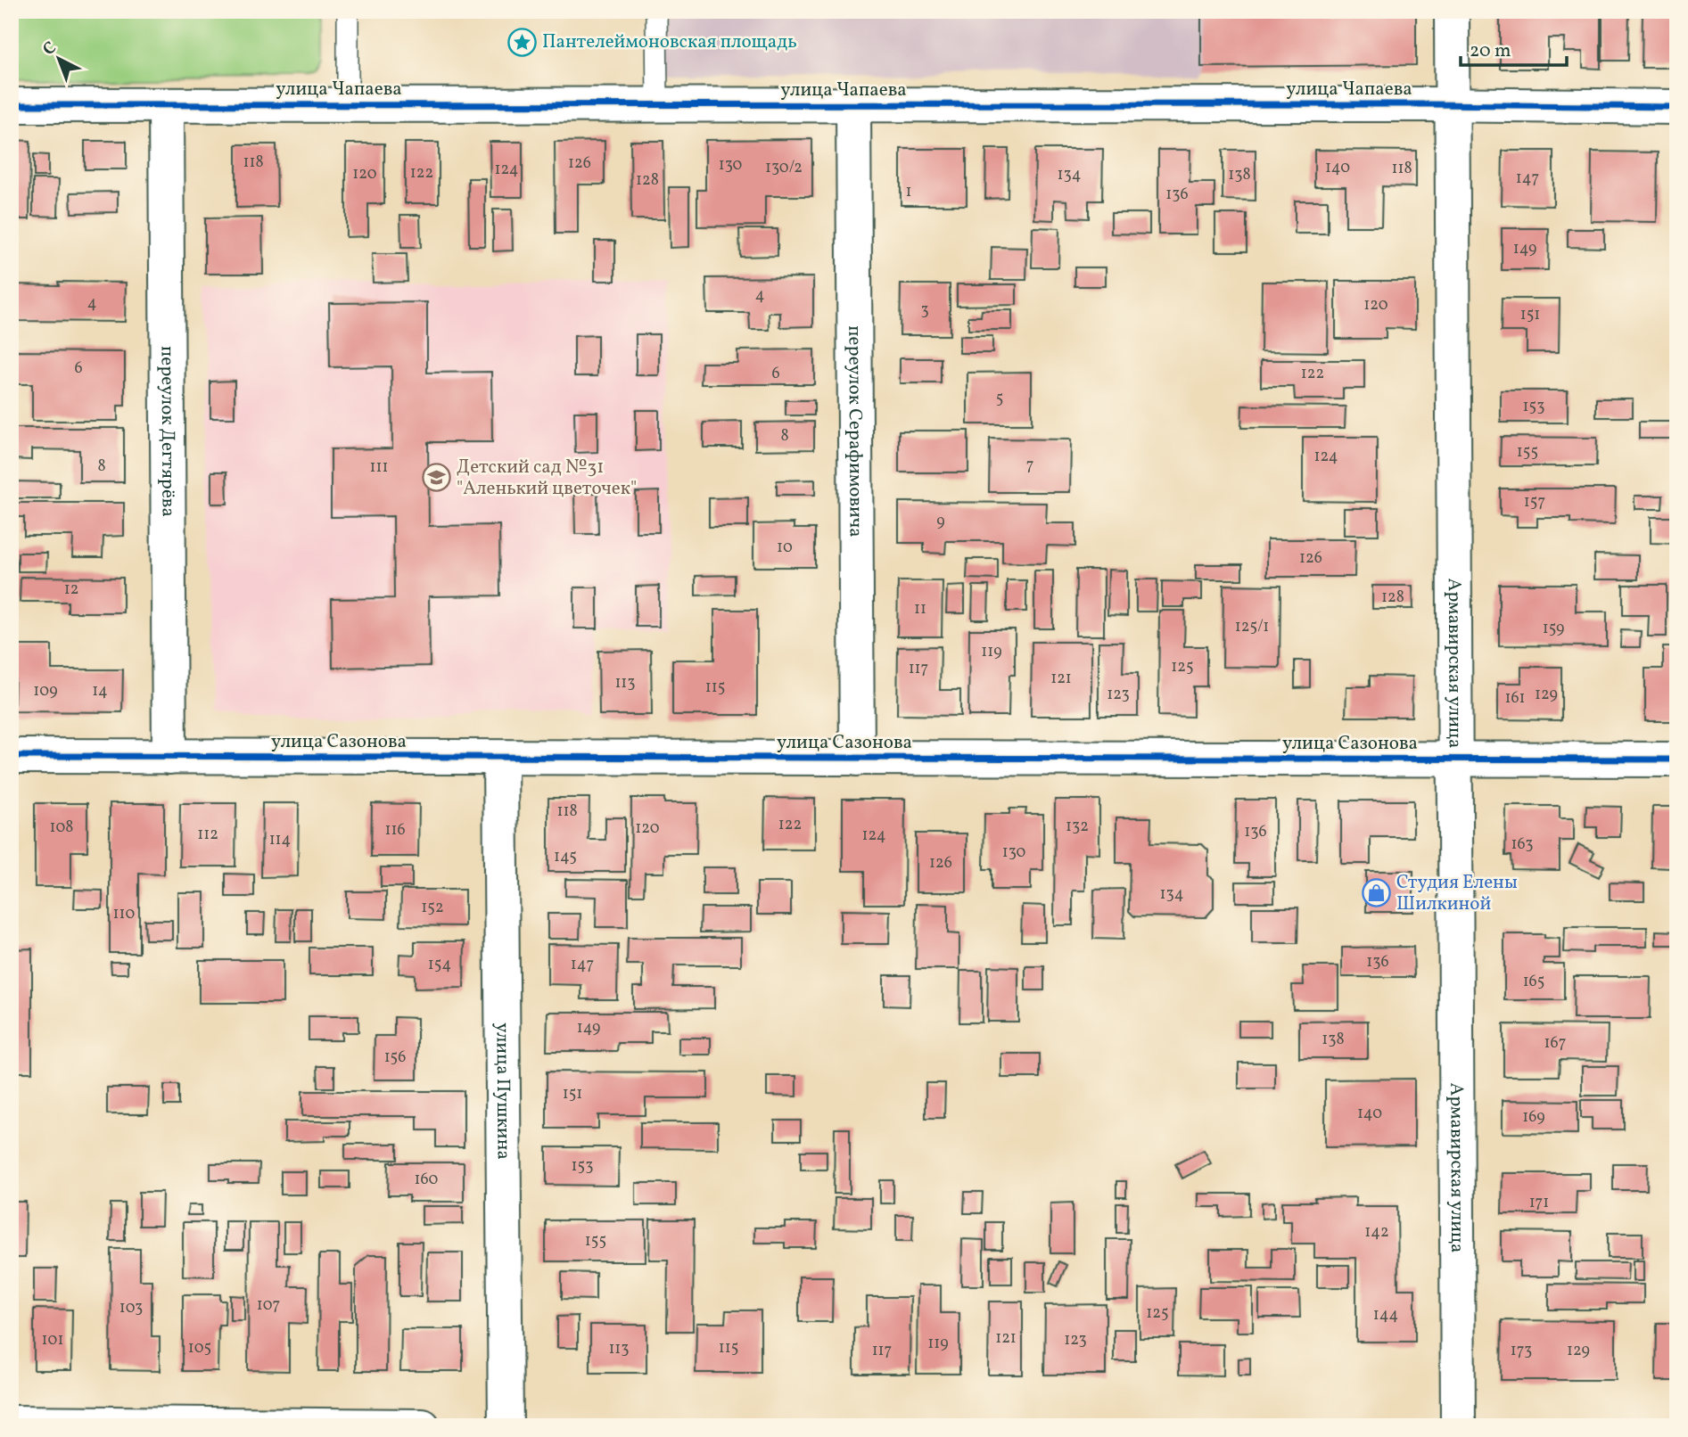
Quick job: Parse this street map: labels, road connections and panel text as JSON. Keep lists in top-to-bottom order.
{
  "streets": {
    "street": [
      "улица Чапаева",
      "переулок Дегтярёва",
      "переулок Серафимовича",
      "Армавирская улица",
      "улица Сазонова",
      "улица Пушкина"
    ]
  },
  "crossings": [
    ["улица Чапаева", "переулок Дегтярёва"],
    ["улица Чапаева", "переулок Серафимовича"],
    ["улица Чапаева", "Армавирская улица"],
    ["переулок Дегтярёва", "улица Сазонова"],
    ["переулок Серафимовича", "улица Сазонова"],
    ["Армавирская улица", "улица Сазонова"],
    ["улица Сазонова", "улица Пушкина"]
  ],
  "places": {
    "place": ["Пантелеймоновская площадь"],
    "school or university": ["Детский сад №31 \"Аленький цветочек\""],
    "shop": ["Студия Елены Шилкиной"]
  },
  "house_numbers": [
    "118",
    "126",
    "130",
    "130/2",
    "140",
    "118",
    "124",
    "122",
    "120",
    "134",
    "138",
    "147",
    "128",
    "1",
    "136",
    "149",
    "4",
    "4",
    "120",
    "3",
    "151",
    "6",
    "6",
    "122",
    "5",
    "153",
    "8",
    "155",
    "124",
    "7",
    "8",
    "111",
    "157",
    "9",
    "10",
    "126",
    "12",
    "128",
    "11",
    "125/1",
    "159",
    "119",
    "125",
    "117",
    "121",
    "113",
    "115",
    "109",
    "14",
    "123",
    "129",
    "161",
    "118",
    "122",
    "132",
    "108",
    "120",
    "116",
    "136",
    "112",
    "124",
    "114",
    "163",
    "130",
    "145",
    "126",
    "134",
    "152",
    "110",
    "136",
    "154",
    "147",
    "165",
    "149",
    "138",
    "167",
    "156",
    "151",
    "140",
    "169",
    "153",
    "160",
    "171",
    "142",
    "155",
    "107",
    "103",
    "125",
    "144",
    "121",
    "101",
    "123",
    "119",
    "105",
    "115",
    "113",
    "117",
    "173",
    "129"
  ],
  "scale_bar": "20 m",
  "north": "top left"
}
